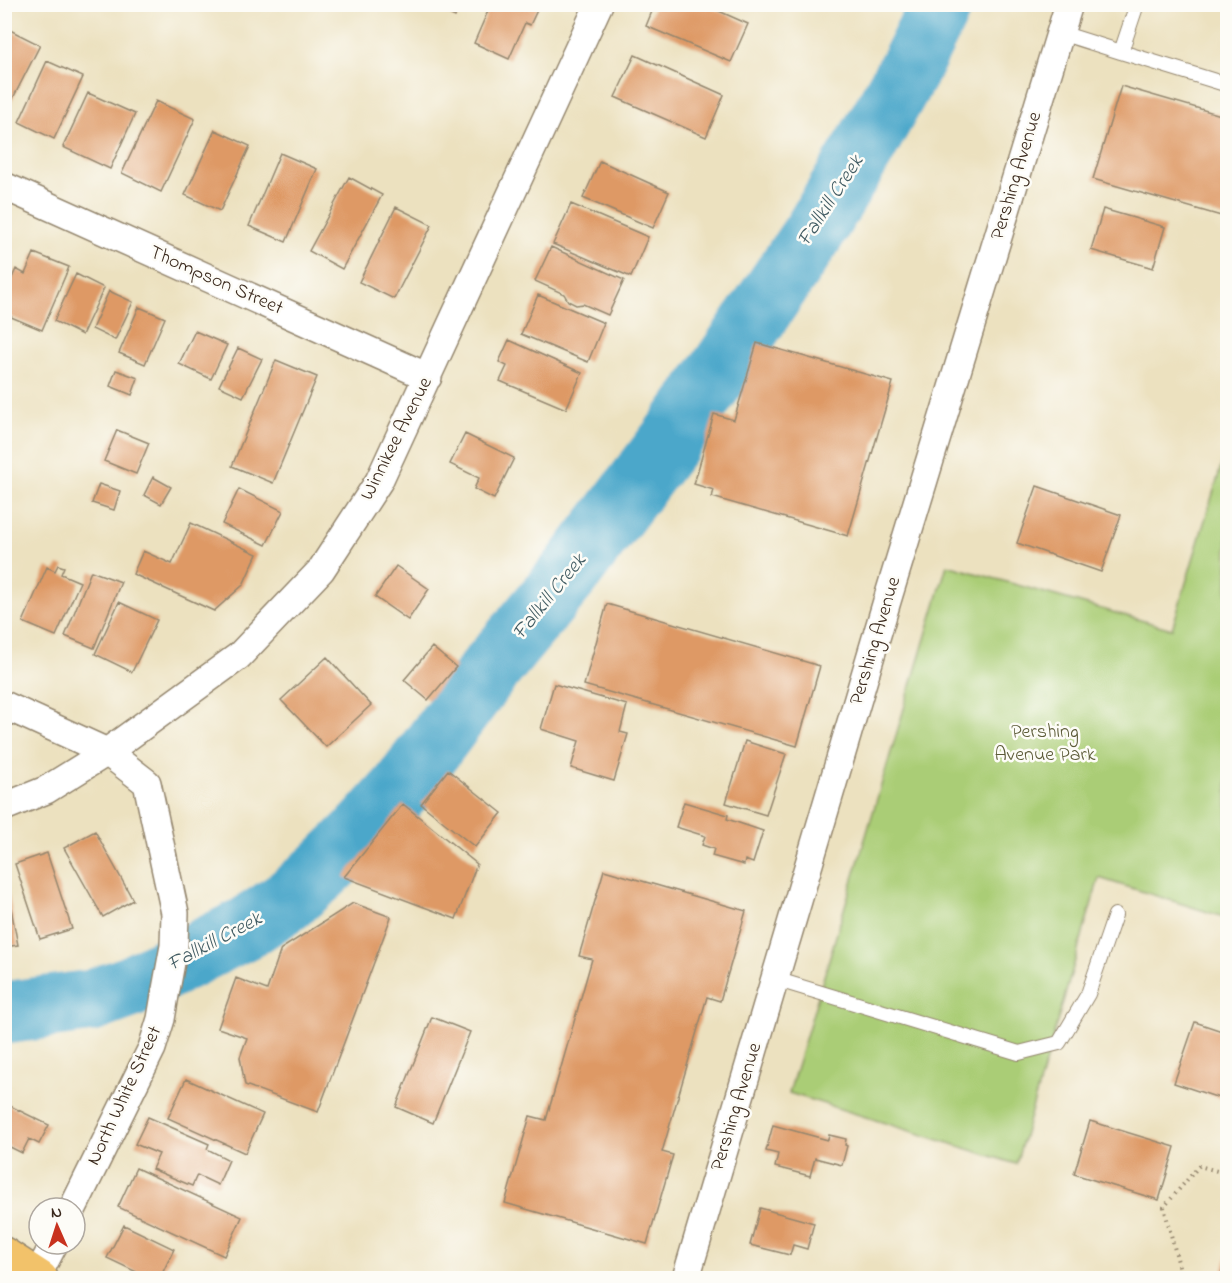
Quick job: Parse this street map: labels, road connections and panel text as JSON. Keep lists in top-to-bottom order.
{
  "streets": {
    "street": [
      "Pershing Avenue",
      "Thompson Street",
      "Winnikee Avenue",
      "North White Street"
    ]
  },
  "crossings": [
    ["Thompson Street", "Winnikee Avenue"],
    ["Winnikee Avenue", "North White Street"]
  ],
  "water": ["Fallkill Creek"],
  "parks": ["Pershing Avenue Park"],
  "north": "top"
}
